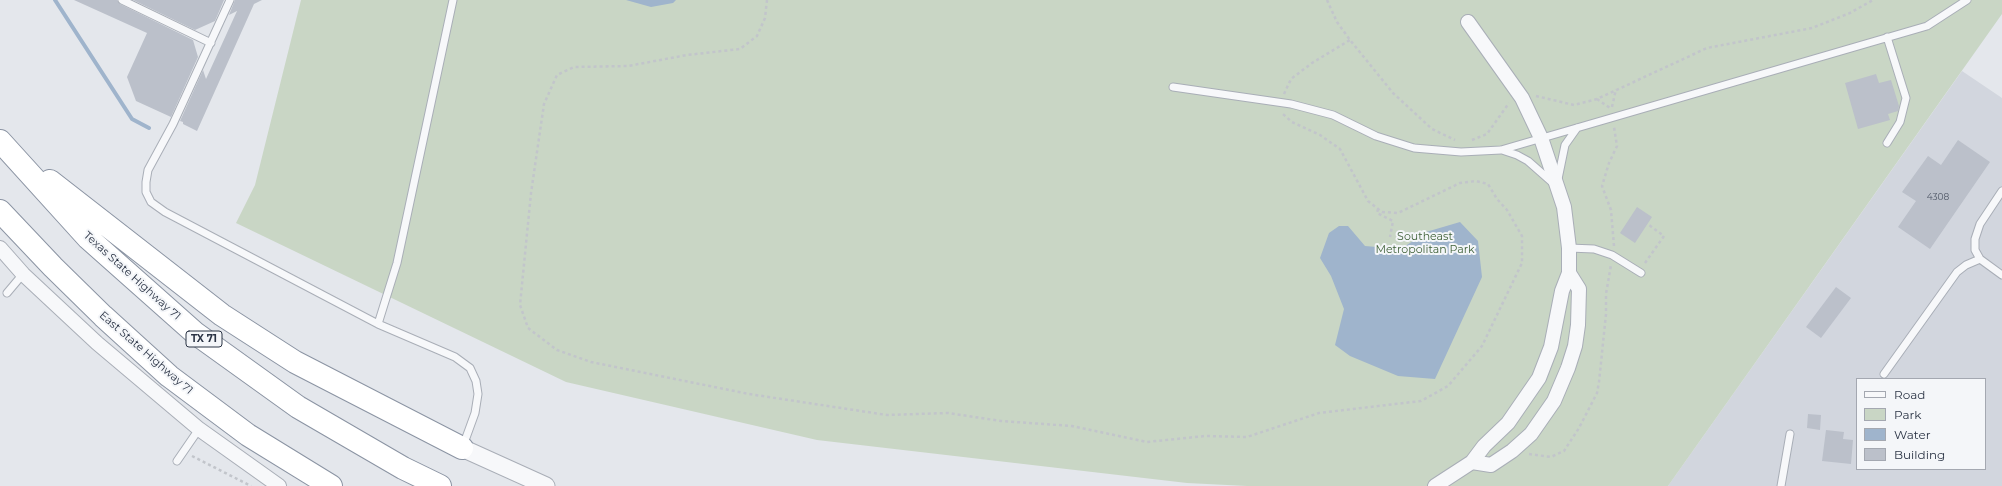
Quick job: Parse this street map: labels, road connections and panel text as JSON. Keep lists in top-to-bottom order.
{
  "streets": {
    "highway": ["Texas State Highway 71", "TX 71", "East State Highway 71"]
  },
  "parks": ["Southeast Metropolitan Park"],
  "house_numbers": ["4308"],
  "legend": [
    "Road",
    "Park",
    "Water",
    "Building"
  ]
}
